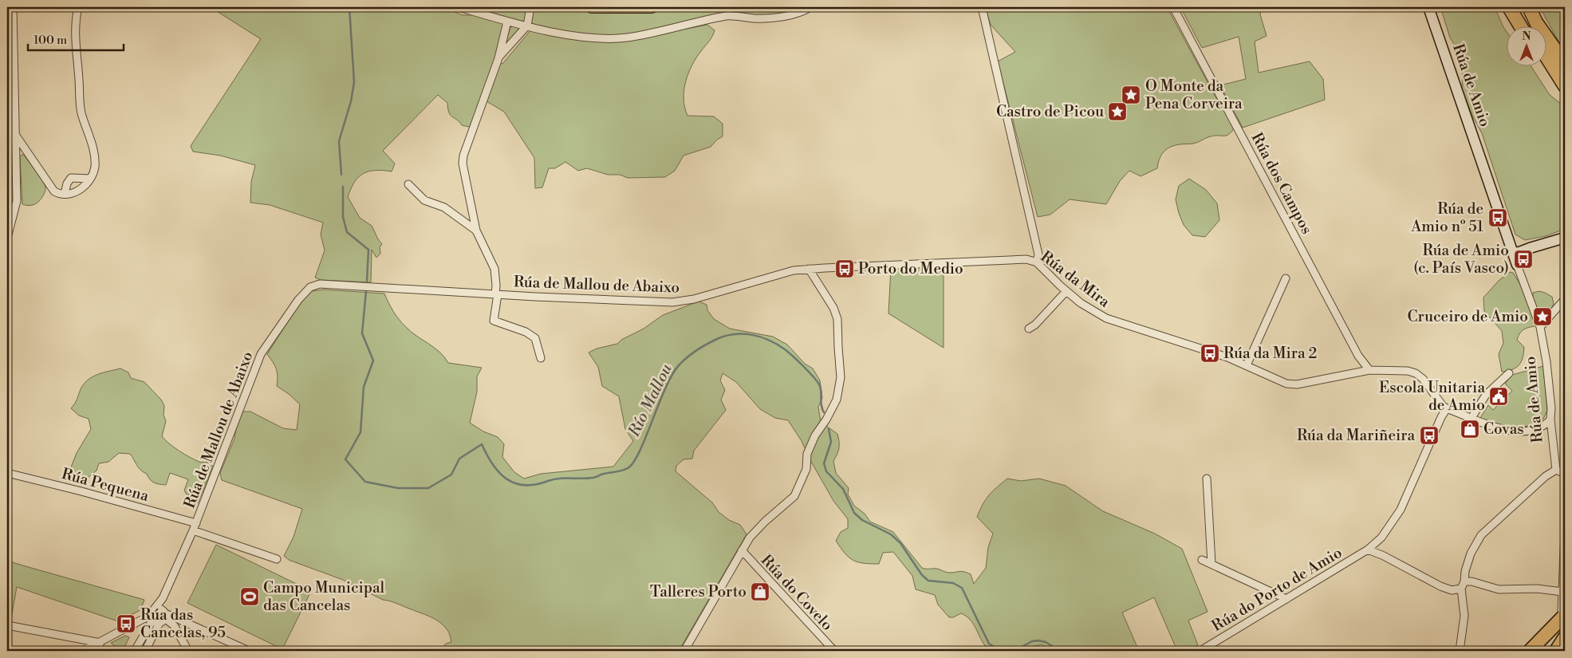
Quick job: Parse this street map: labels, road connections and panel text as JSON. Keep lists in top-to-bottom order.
{
  "streets": {
    "street": [
      "Rúa de Amio",
      "Rúa dos Campos",
      "Rúa da Mira",
      "Rúa de Mallou de Abaixo",
      "Rúa Pequena",
      "Rúa do Porto de Amio",
      "Rúa do Covelo"
    ]
  },
  "crossings": [
    ["Rúa dos Campos", "Rúa da Mira"],
    ["Rúa da Mira", "Rúa de Mallou de Abaixo"],
    ["Rúa de Mallou de Abaixo", "Rúa Pequena"]
  ],
  "water": ["Río Mallou"],
  "places": {
    "place": ["O Monte da Pena Corveira", "Castro de Picou", "Cruceiro de Amio"],
    "bus stop": [
      "Rúa de Amio nº 51",
      "Rúa de Amio (c. País Vasco)",
      "Porto do Medio",
      "Rúa da Mira 2",
      "Rúa da Mariñeira",
      "Rúa das Cancelas, 95"
    ],
    "public building": ["Escola Unitaria de Amio"],
    "shop": ["Covas", "Talleres Porto"],
    "sports": ["Campo Municipal das Cancelas"]
  },
  "scale_bar": "100 m",
  "north": "top"
}
